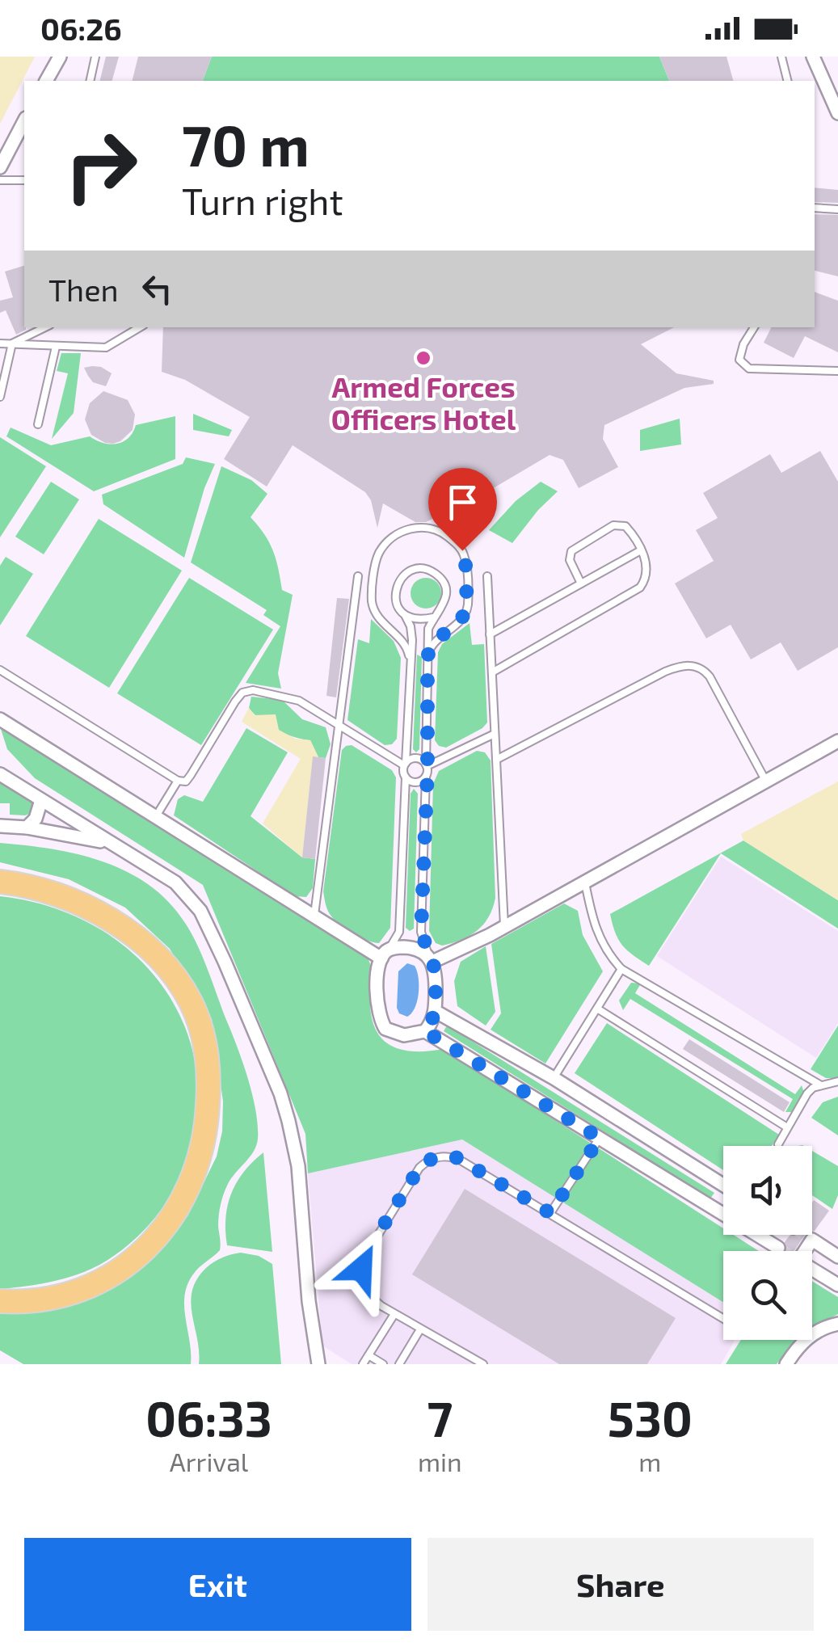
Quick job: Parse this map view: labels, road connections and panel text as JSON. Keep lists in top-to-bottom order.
{
  "places": ["Armed Forces Officers Hotel"],
  "page": {
    "status": "06:26",
    "turn": ["70 m", "Turn right"],
    "then": "Then",
    "eta": [
      "06:33",
      "Arrival",
      "7",
      "min",
      "530",
      "m"
    ],
    "buttons": ["Exit", "Share"]
  }
}
